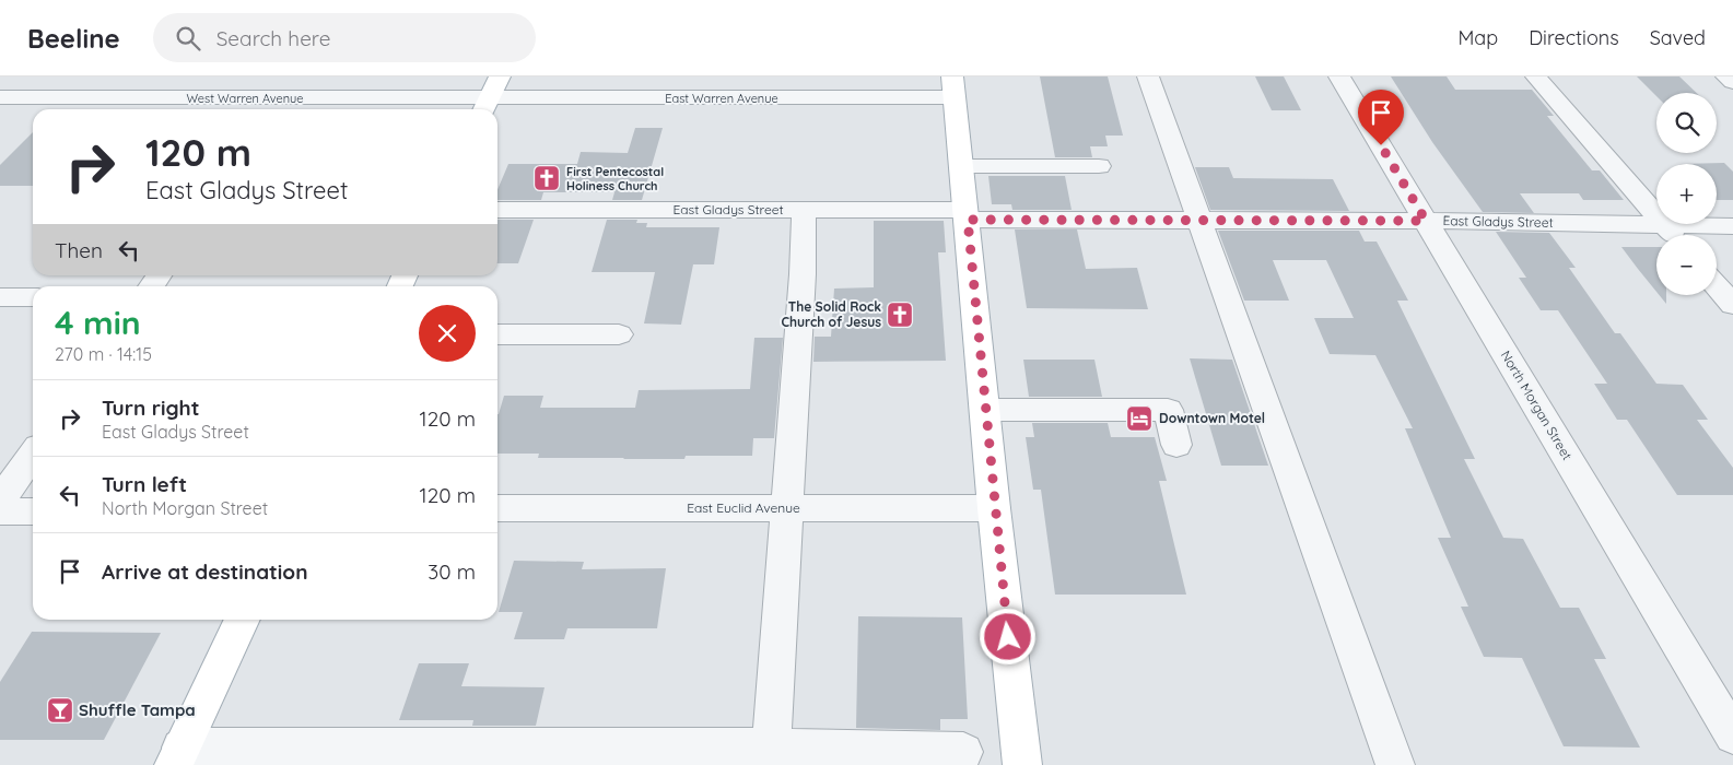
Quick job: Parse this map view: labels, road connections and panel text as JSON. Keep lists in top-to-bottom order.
{
  "streets": {
    "street": [
      "West Warren Avenue",
      "East Warren Avenue",
      "East Gladys Street",
      "North Morgan Street",
      "East Euclid Avenue"
    ]
  },
  "crossings": [
    ["West Warren Avenue", "East Warren Avenue"],
    ["East Gladys Street", "North Morgan Street"]
  ],
  "places": {
    "church": ["First Pentecostal Holiness Church", "The Solid Rock Church of Jesus"],
    "hotel": ["Downtown Motel"],
    "bar": ["Shuffle Tampa"]
  },
  "page": {
    "header": "Beeline",
    "search": "Search here",
    "nav": ["Map", "Directions", "Saved"],
    "map_buttons": ["+", "−"],
    "turn": ["120 m", "East Gladys Street"],
    "then": "Then",
    "heading": ["4 min", "270 m · 14:15"],
    "list": [
      {
        "name": "Turn right",
        "note": "East Gladys Street",
        "value": "120 m"
      },
      {
        "name": "Turn left",
        "note": "North Morgan Street",
        "value": "120 m"
      },
      {
        "name": "Arrive at destination",
        "value": "30 m"
      }
    ]
  }
}
